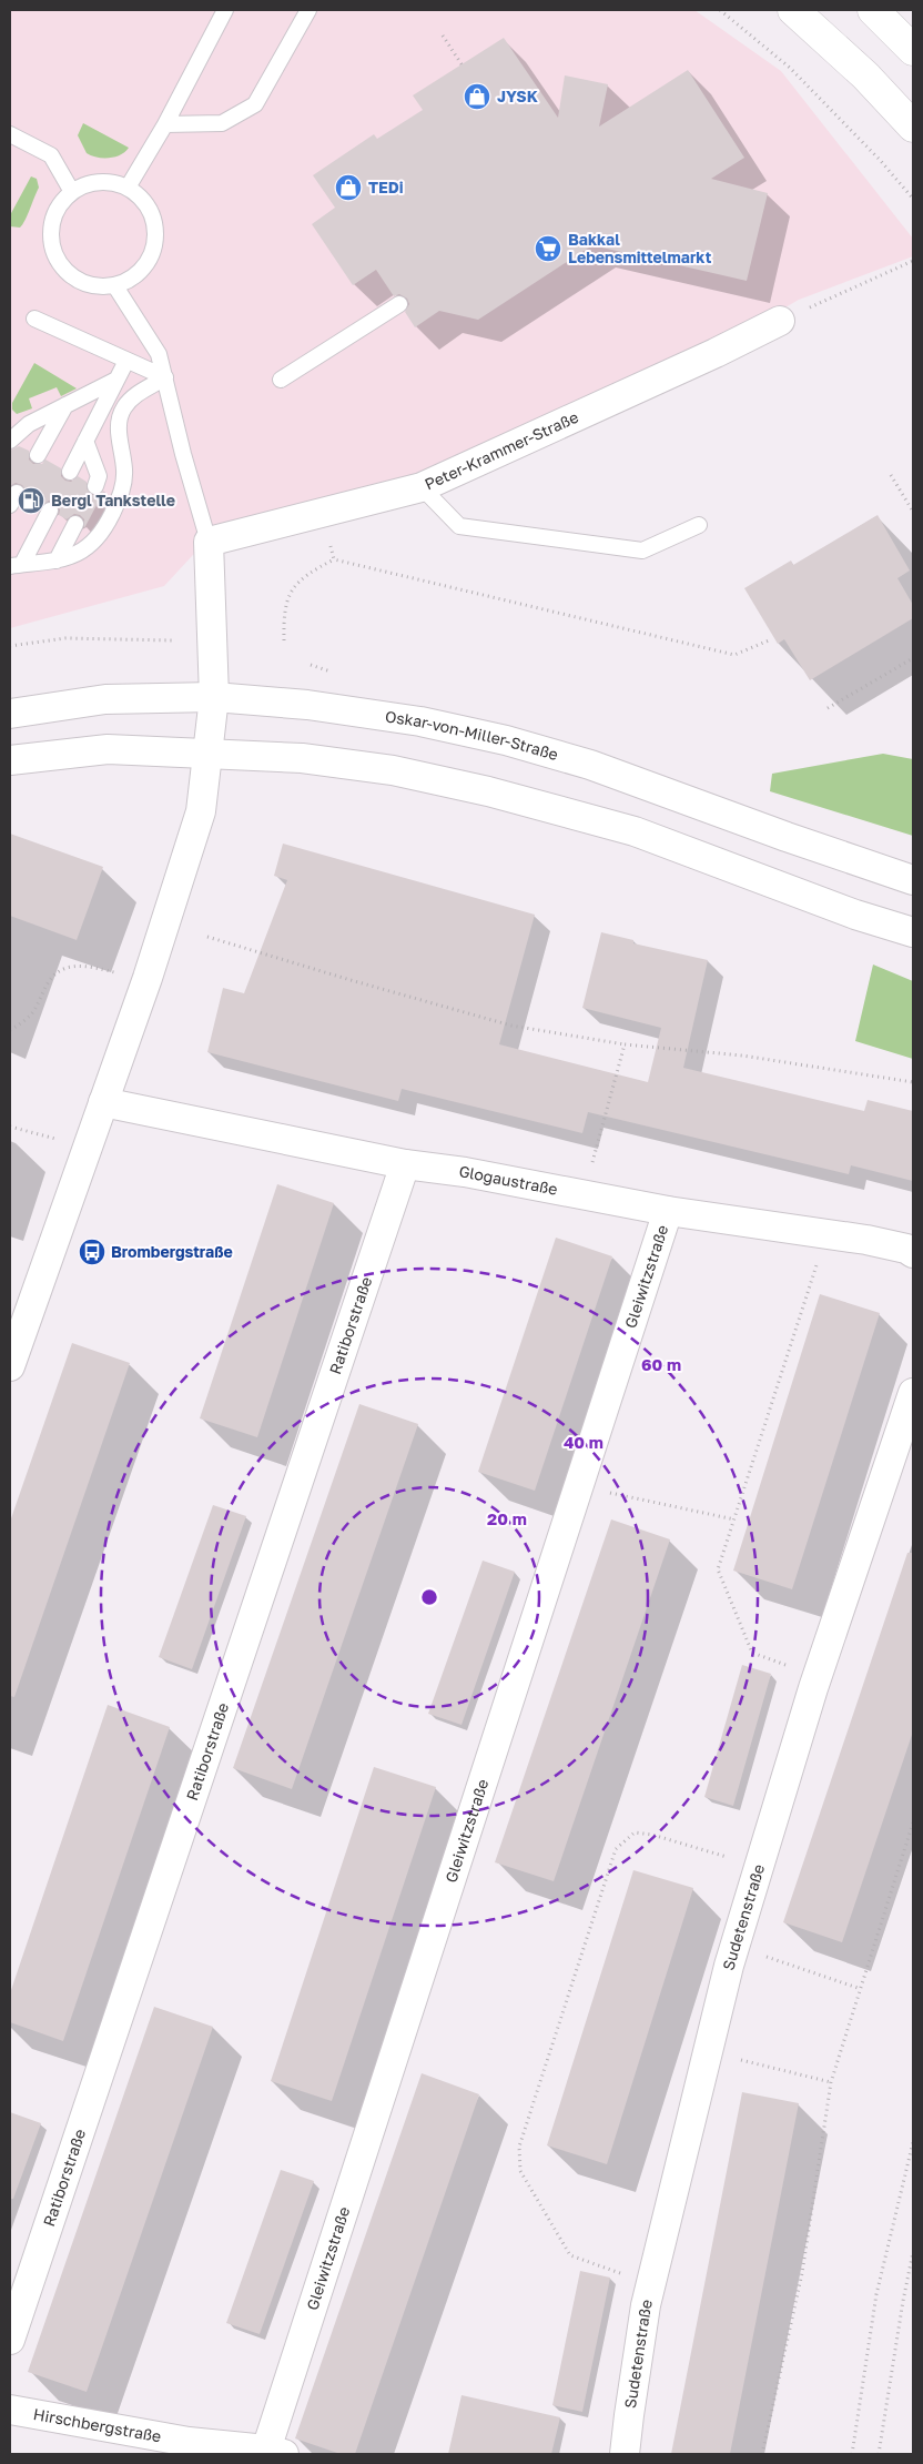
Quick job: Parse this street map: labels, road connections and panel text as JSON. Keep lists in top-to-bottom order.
{
  "streets": {
    "street": [
      "Peter-Krammer-Straße",
      "Oskar-von-Miller-Straße",
      "Glogaustraße",
      "Gleiwitzstraße",
      "Ratiborstraße",
      "Sudetenstraße",
      "Hirschbergstraße"
    ]
  },
  "crossings": [
    ["Glogaustraße", "Gleiwitzstraße"],
    ["Glogaustraße", "Ratiborstraße"],
    ["Gleiwitzstraße", "Hirschbergstraße"]
  ],
  "places": {
    "shop": ["JYSK", "TEDi"],
    "supermarket": ["Bakkal Lebensmittelmarkt"],
    "fuel station": ["Bergl Tankstelle"],
    "bus stop": ["Brombergstraße"]
  },
  "rings": ["60 m", "40 m", "20 m"]
}
